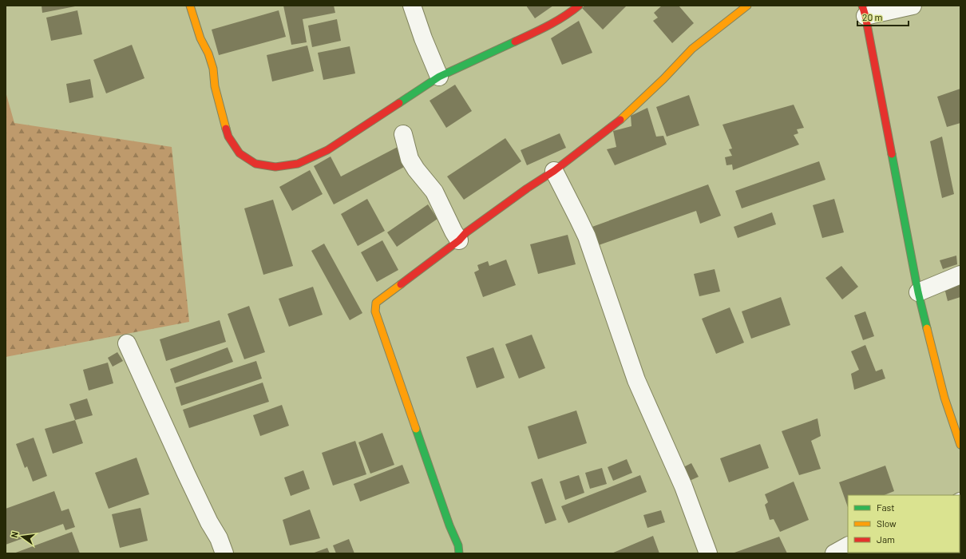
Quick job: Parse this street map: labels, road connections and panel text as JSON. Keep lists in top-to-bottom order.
{
  "legend": ["Fast", "Slow", "Jam"],
  "scale_bar": "20 m",
  "north": "left"
}
